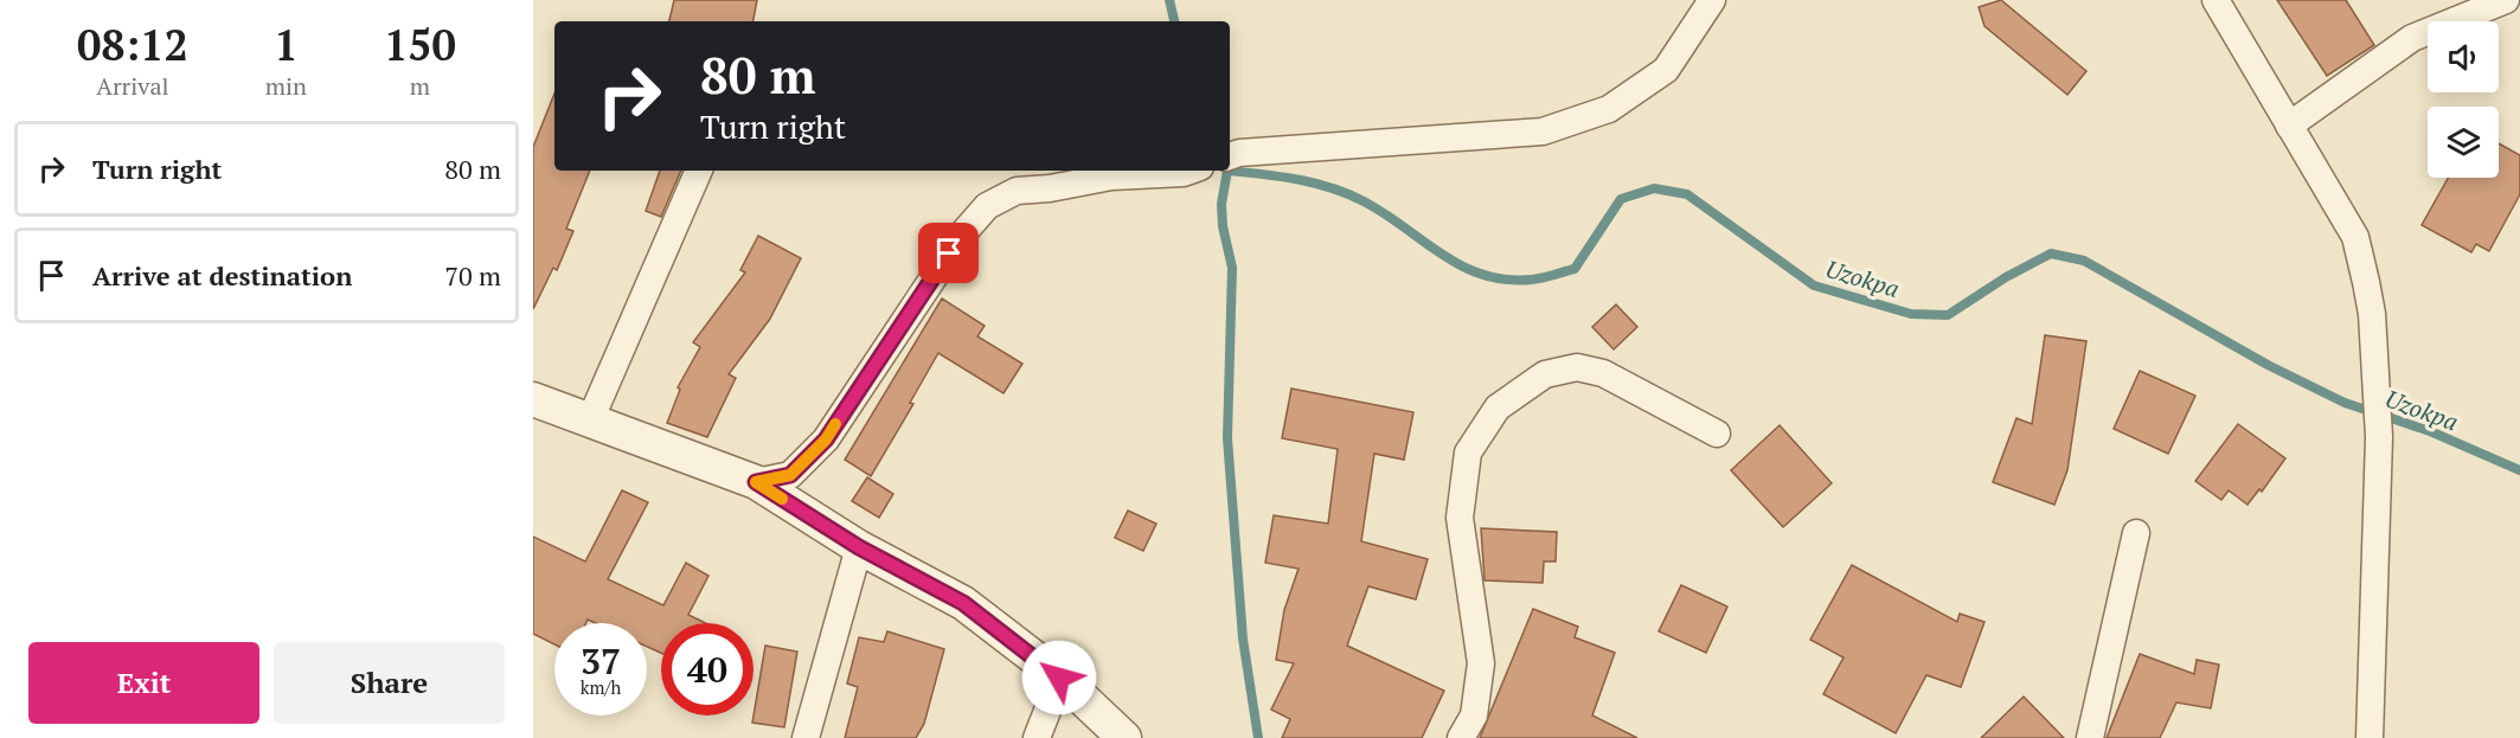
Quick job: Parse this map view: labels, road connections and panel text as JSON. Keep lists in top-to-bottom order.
{
  "water": ["Uzokpa"],
  "page": {
    "eta": [
      "08:12",
      "Arrival",
      "1",
      "min",
      "150",
      "m"
    ],
    "turn": ["80 m", "Turn right"],
    "list": [
      {
        "name": "Turn right",
        "value": "80 m"
      },
      {
        "name": "Arrive at destination",
        "value": "70 m"
      }
    ],
    "speed": "37 km/h",
    "limit": "40",
    "buttons": ["Exit", "Share"]
  }
}
